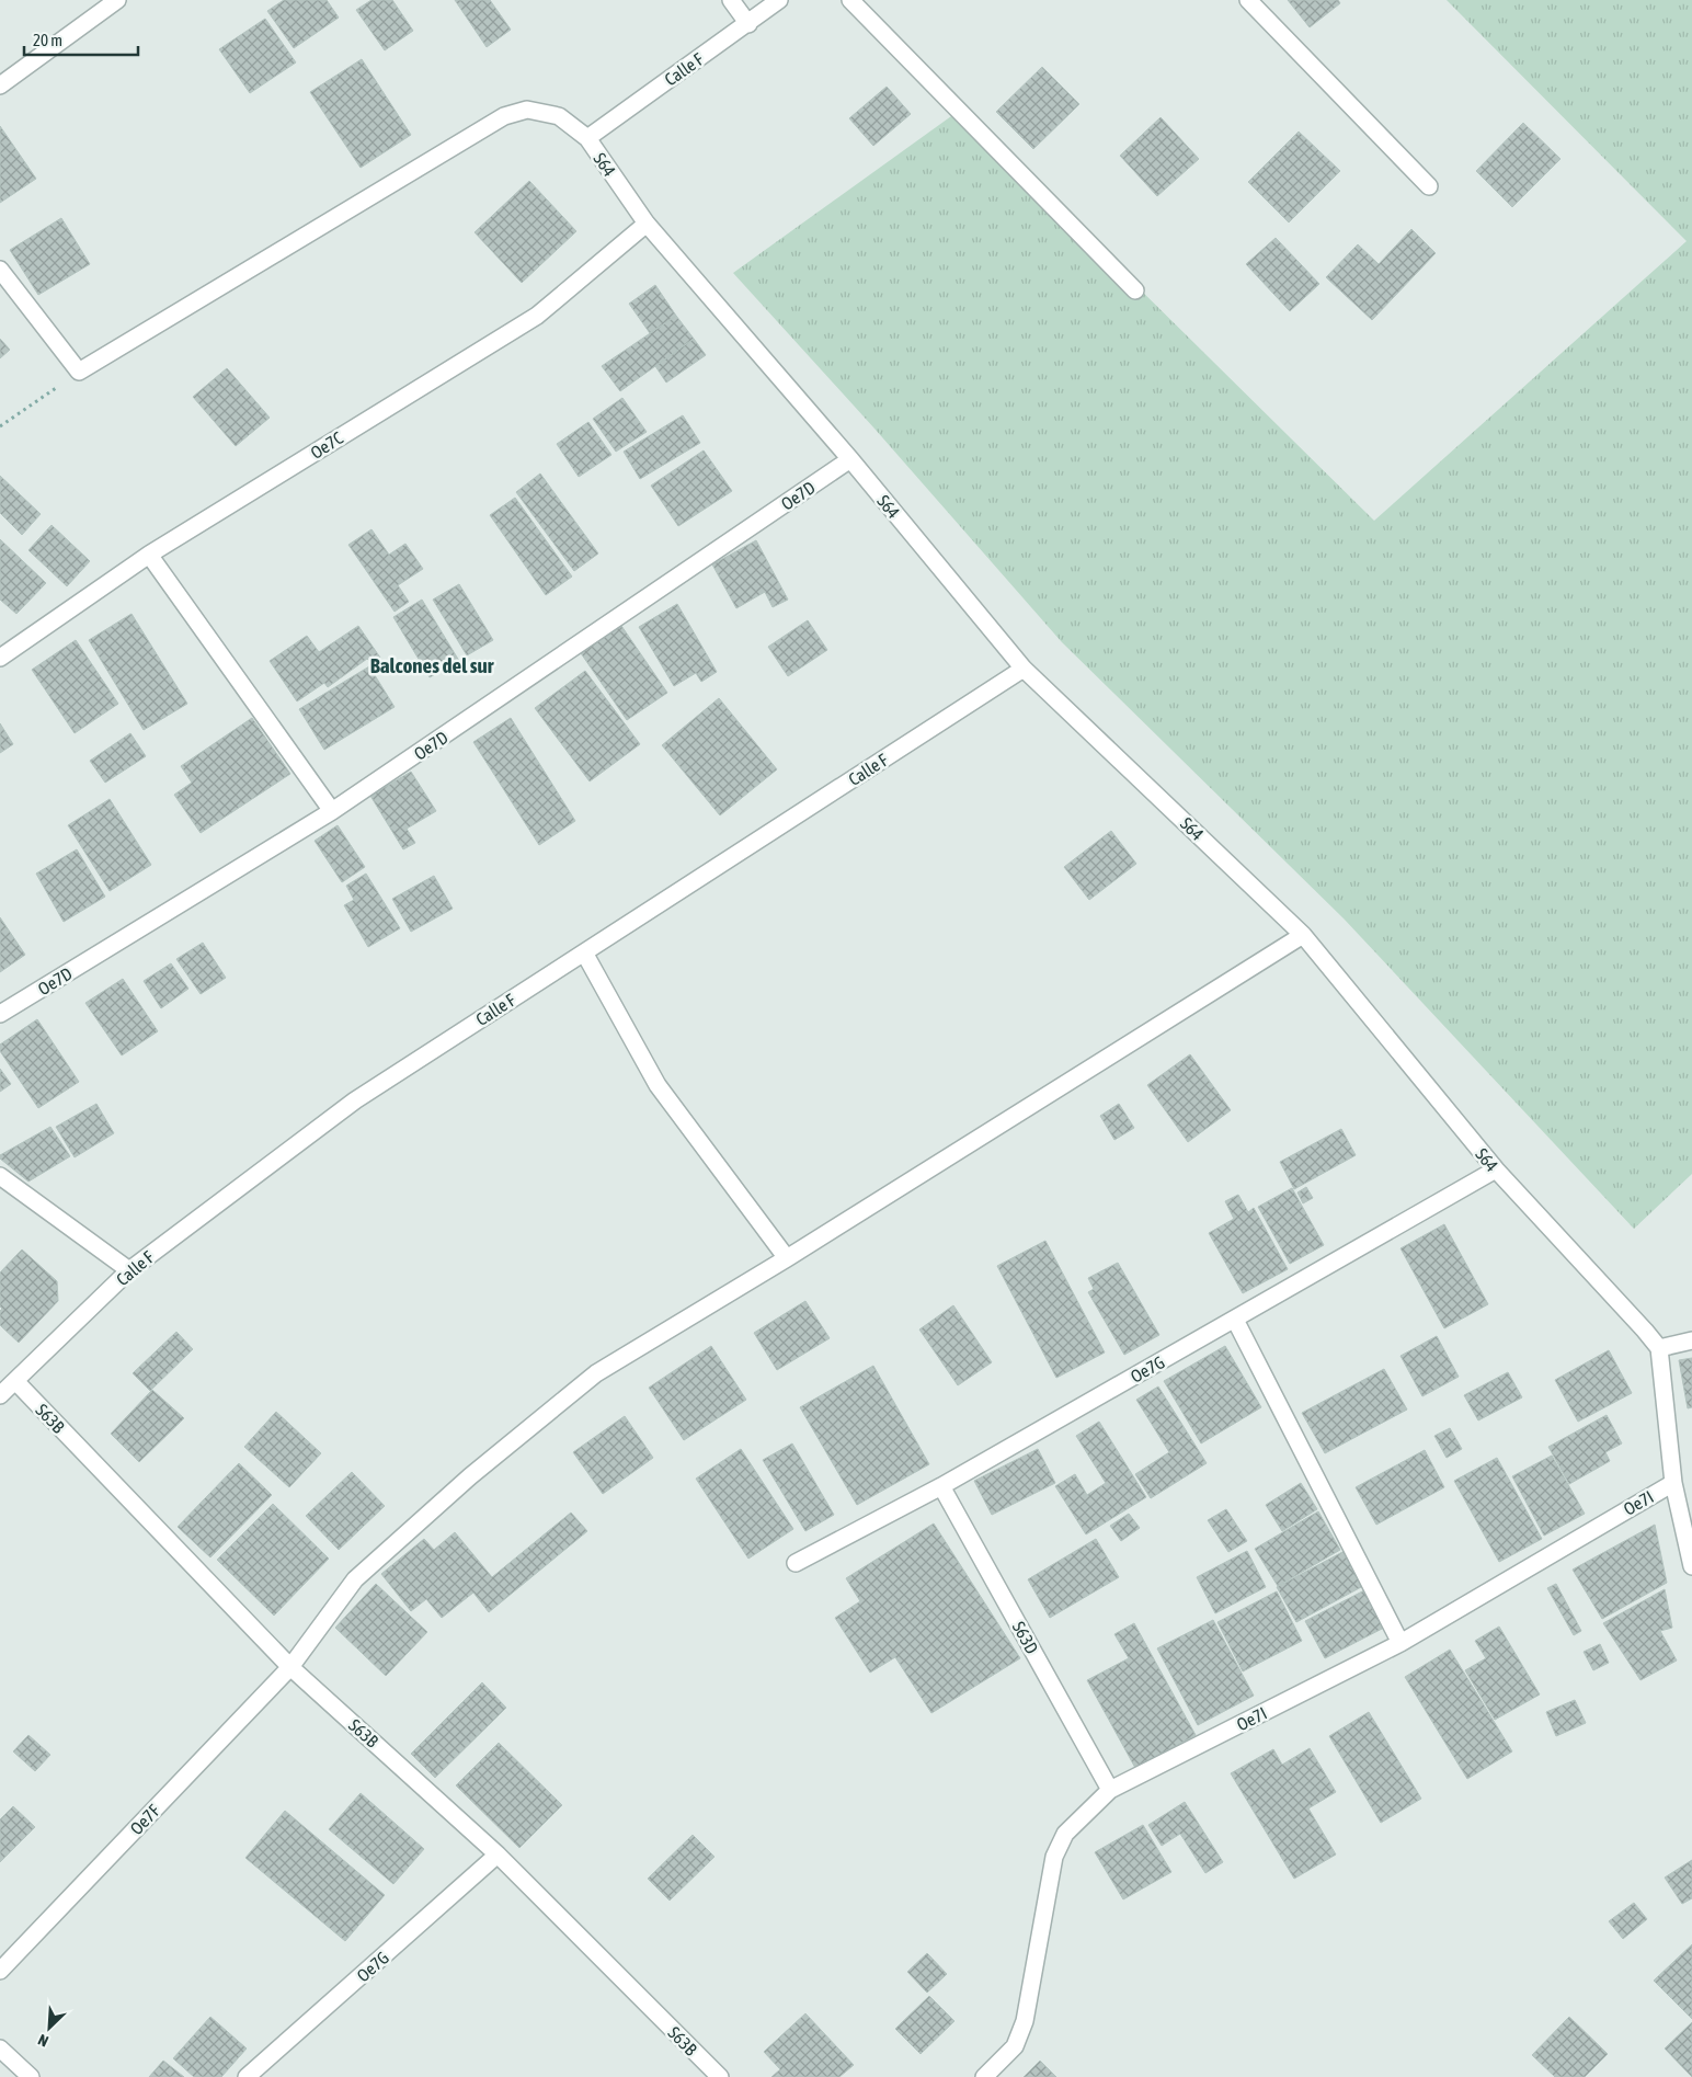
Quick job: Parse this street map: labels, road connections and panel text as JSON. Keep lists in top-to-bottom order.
{
  "streets": {
    "street": [
      "Calle F",
      "S64",
      "Oe7C",
      "Oe7D",
      "Oe7G",
      "S63B",
      "Oe7I",
      "S63D",
      "Oe7F"
    ]
  },
  "crossings": [
    ["Calle F", "S64"],
    ["Calle F", "S63B"],
    ["S64", "Oe7C"],
    ["S64", "Oe7D"],
    ["S64", "Oe7G"],
    ["S64", "Oe7F"],
    ["Oe7G", "S63B"],
    ["Oe7G", "S63D"],
    ["S63B", "Oe7F"],
    ["Oe7I", "S63D"]
  ],
  "districts": ["Balcones del sur"],
  "scale_bar": "20 m",
  "north": "bottom left"
}
